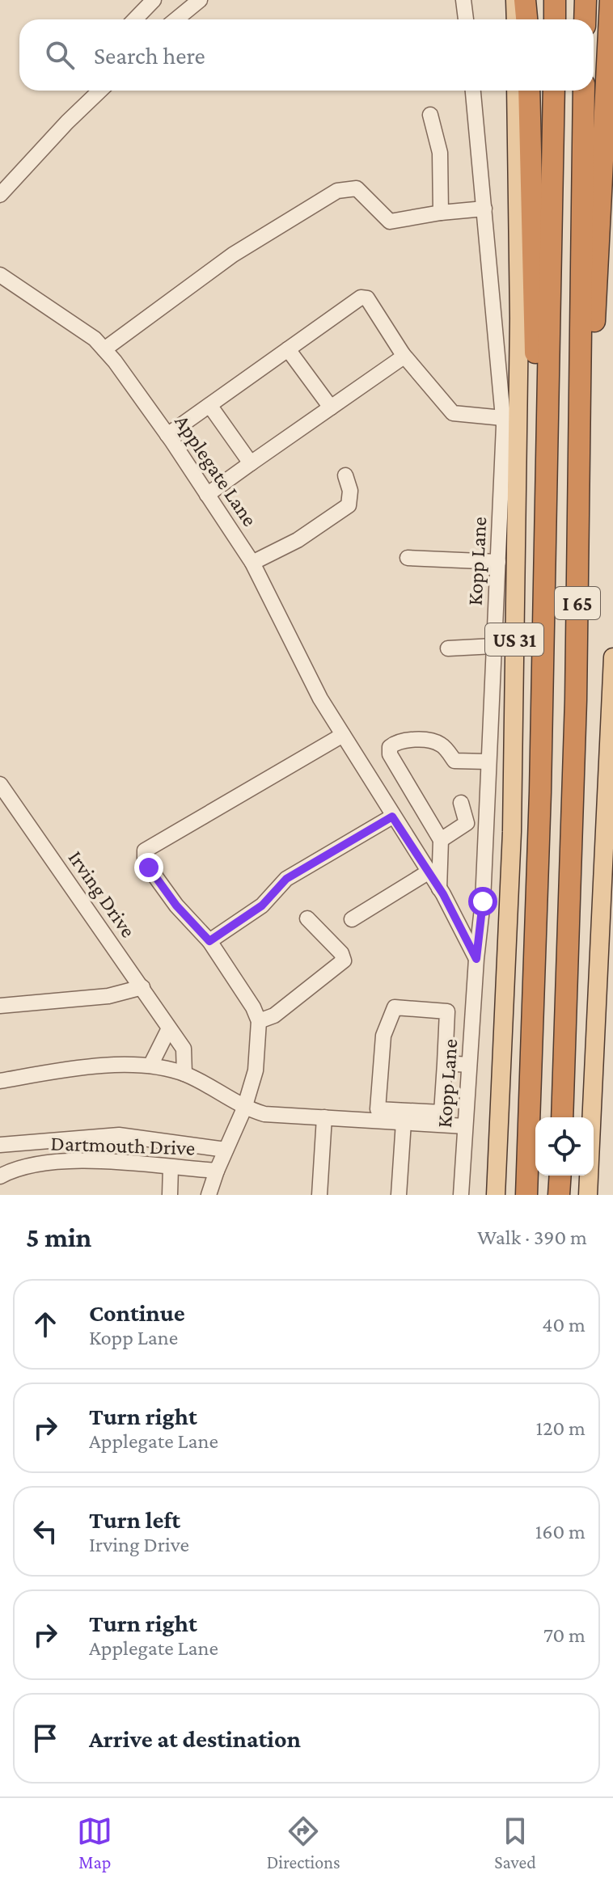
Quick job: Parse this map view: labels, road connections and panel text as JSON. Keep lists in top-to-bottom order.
{
  "streets": {
    "highway": ["I 65"],
    "main road": ["US 31"],
    "street": [
      "Applegate Lane",
      "Kopp Lane",
      "Irving Drive",
      "Dartmouth Drive"
    ]
  },
  "crossings": [
    ["Applegate Lane", "Kopp Lane"]
  ],
  "page": {
    "search": "Search here",
    "heading": ["5 min", "Walk · 390 m"],
    "list": [
      ["Continue", "Kopp Lane", "40 m"],
      ["Turn right", "Applegate Lane", "120 m"],
      ["Turn left", "Irving Drive", "160 m"],
      ["Turn right", "Applegate Lane", "70 m"],
      "Arrive at destination"
    ],
    "nav": ["Map", "Directions", "Saved"]
  }
}
